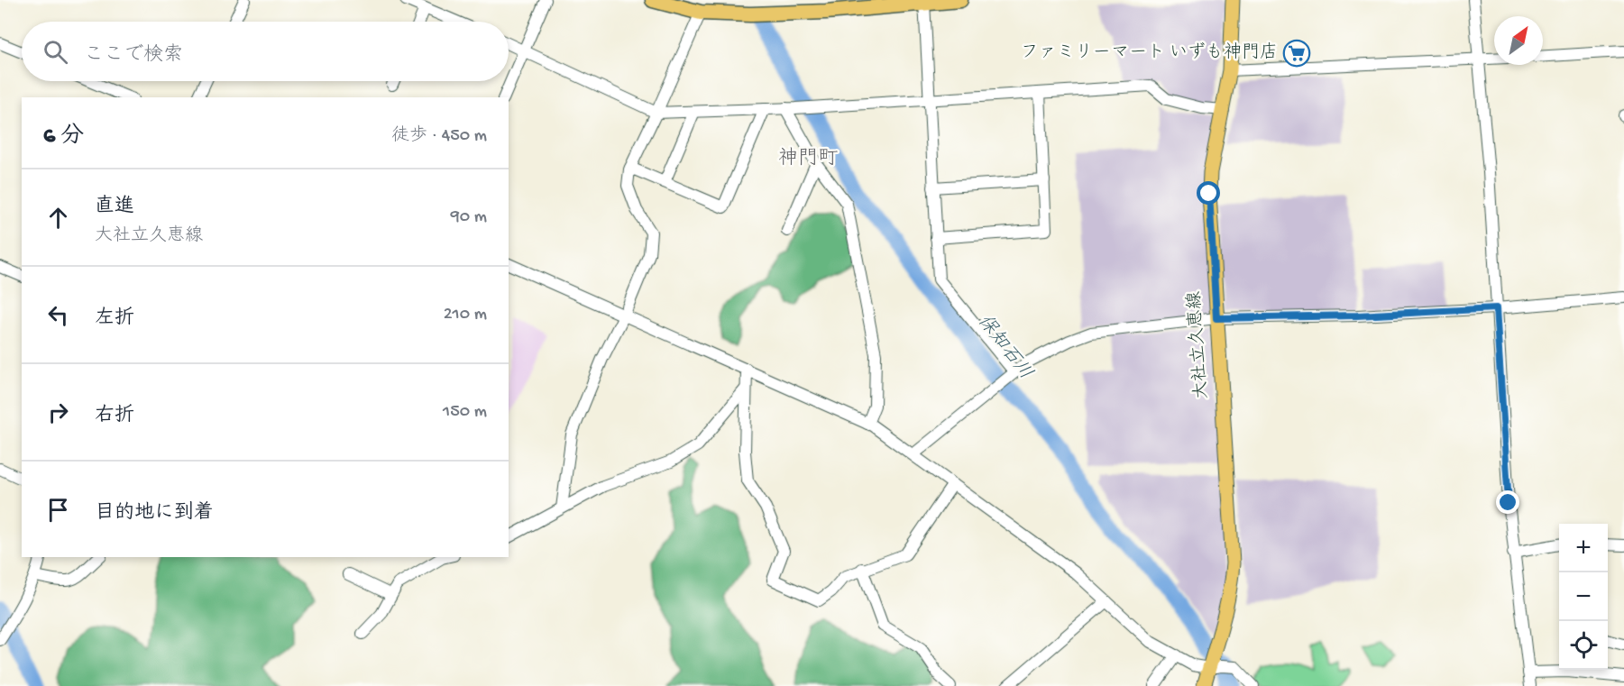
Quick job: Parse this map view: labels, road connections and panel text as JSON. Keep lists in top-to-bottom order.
{
  "streets": {
    "main road": ["大社立久恵線"]
  },
  "districts": ["神門町"],
  "water": ["保知石川"],
  "places": {
    "supermarket": ["ファミリーマート いずも神門店"]
  },
  "north": "top right",
  "page": {
    "search": "ここで検索",
    "heading": ["6 分", "徒歩 · 450 m"],
    "list": [
      ["直進", "大社立久恵線", "90 m"],
      ["左折", "210 m"],
      ["右折", "150 m"],
      "目的地に到着"
    ],
    "map_buttons": ["+", "−"]
  }
}
